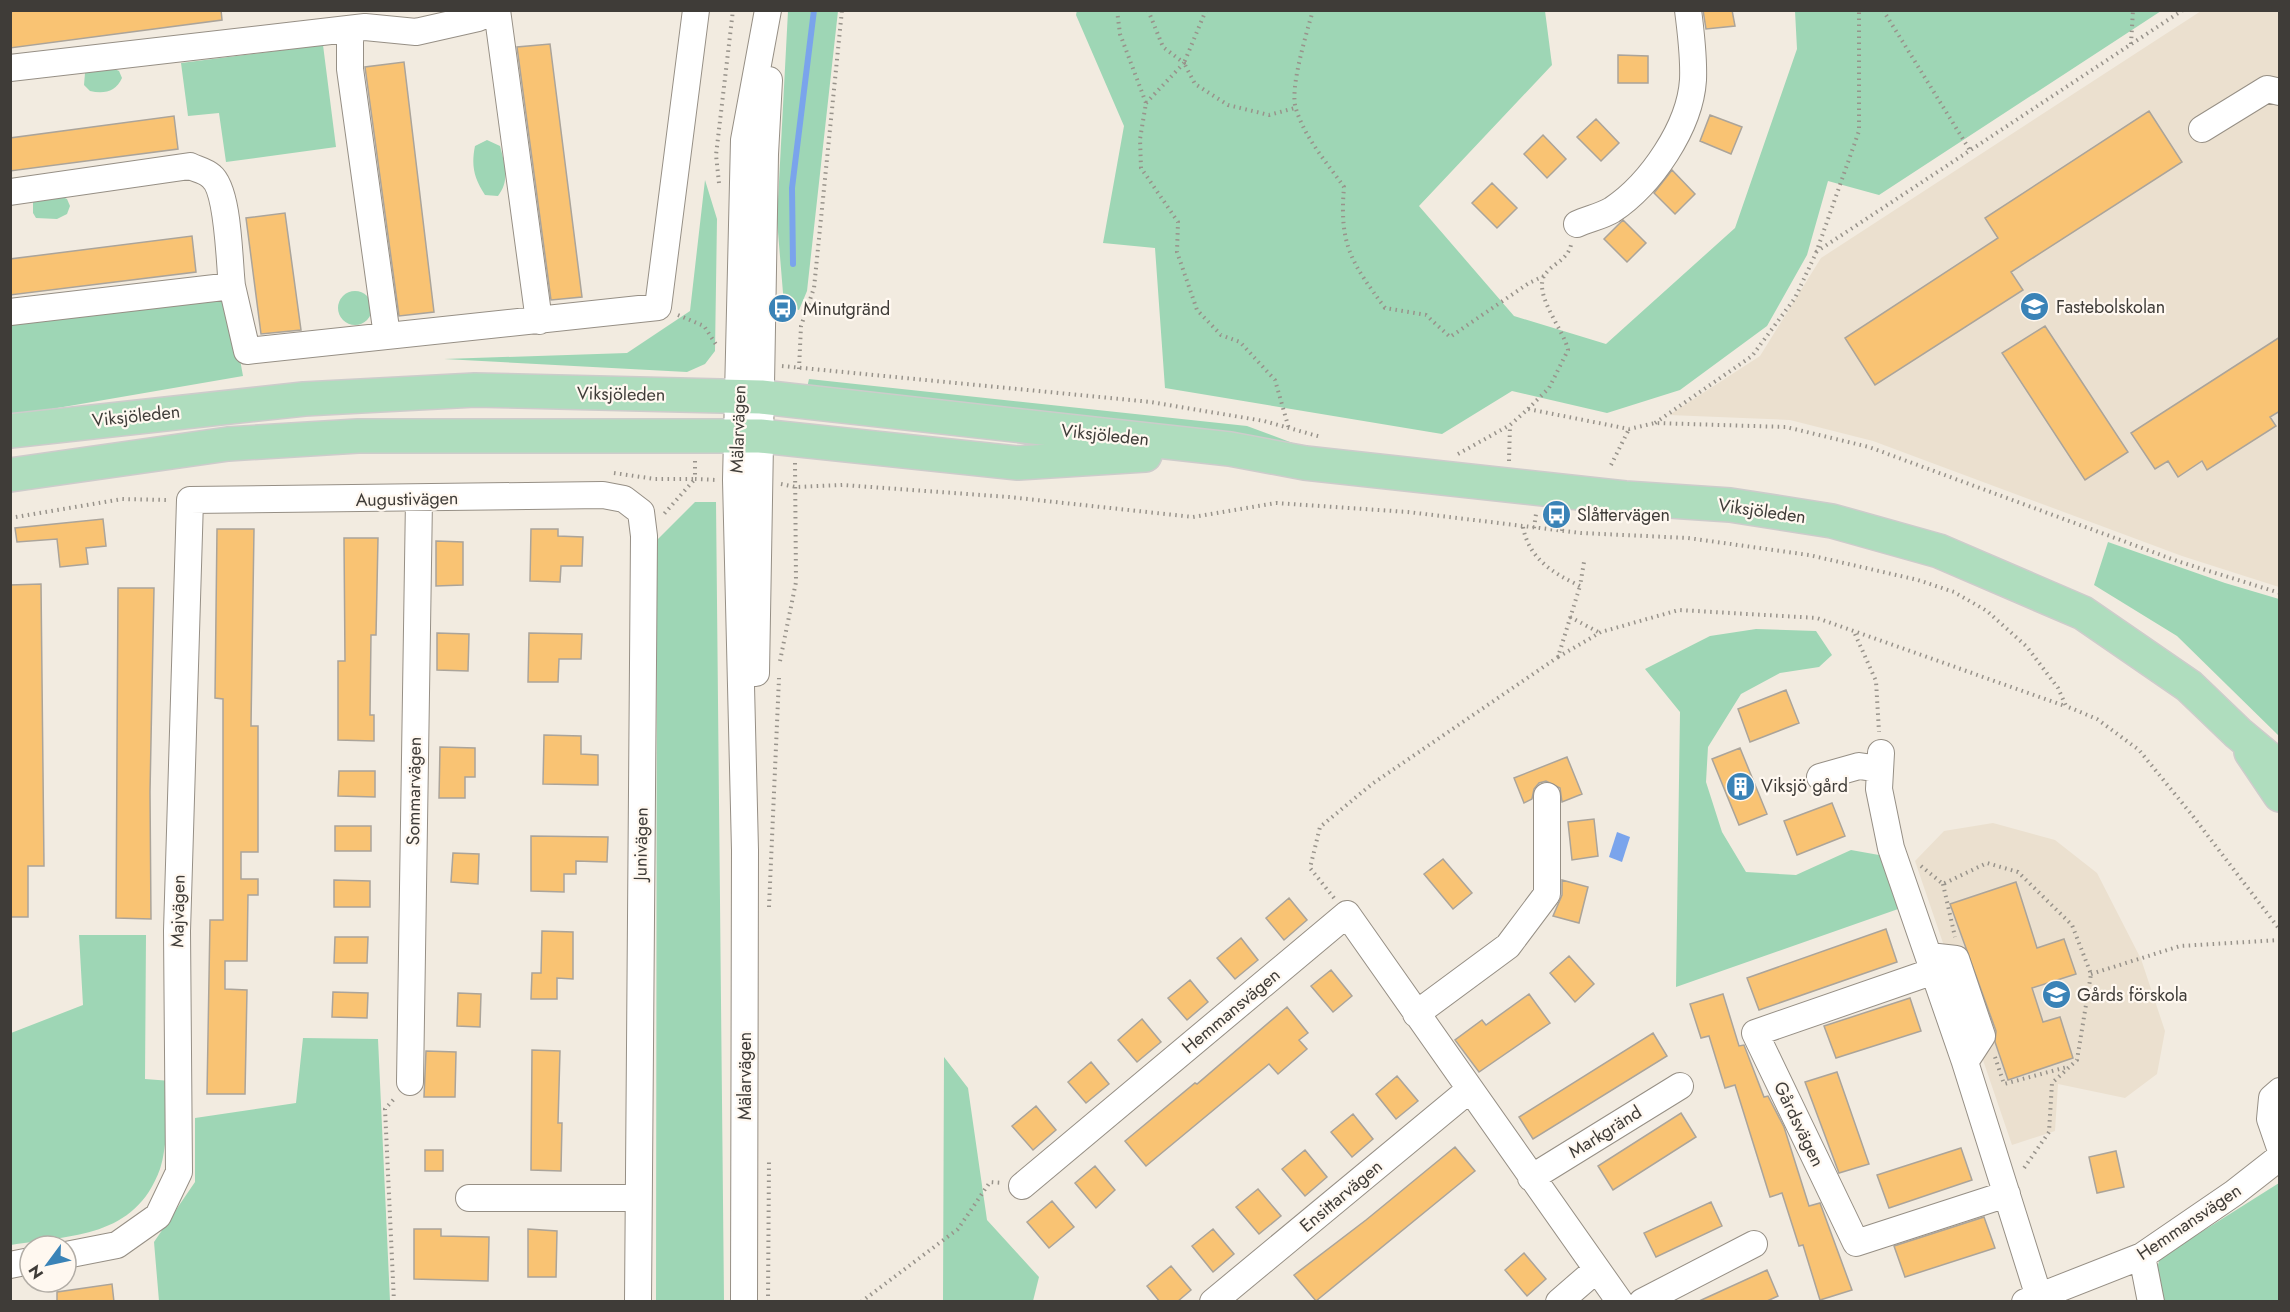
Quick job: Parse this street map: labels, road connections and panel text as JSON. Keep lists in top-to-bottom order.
{
  "streets": {
    "main road": ["Viksjöleden"],
    "street": [
      "Mälarvägen",
      "Augustivägen",
      "Sommarvägen",
      "Junivägen",
      "Majvägen",
      "Hemmansvägen",
      "Gårdsvägen",
      "Markgränd",
      "Ensittarvägen"
    ]
  },
  "crossings": [
    ["Viksjöleden", "Mälarvägen"],
    ["Augustivägen", "Sommarvägen"],
    ["Augustivägen", "Junivägen"],
    ["Augustivägen", "Majvägen"]
  ],
  "places": {
    "school or university": ["Fastebolskolan", "Gårds förskola"],
    "bus stop": ["Minutgränd", "Slåttervägen"],
    "building": ["Viksjö gård"]
  },
  "north": "bottom left"
}
